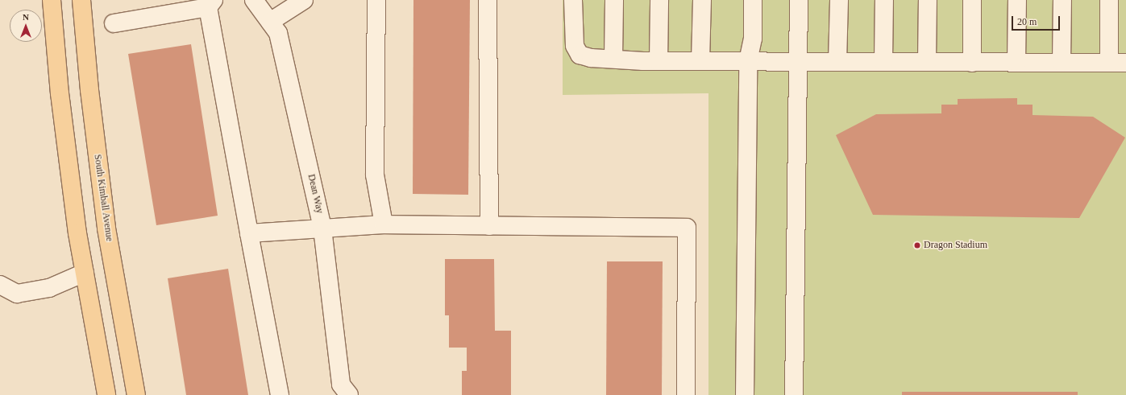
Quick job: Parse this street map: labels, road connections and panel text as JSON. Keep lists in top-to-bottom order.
{
  "streets": {
    "main road": ["South Kimball Avenue"],
    "lane": ["Dean Way"]
  },
  "places": ["Dragon Stadium"],
  "scale_bar": "20 m",
  "north": "top"
}
